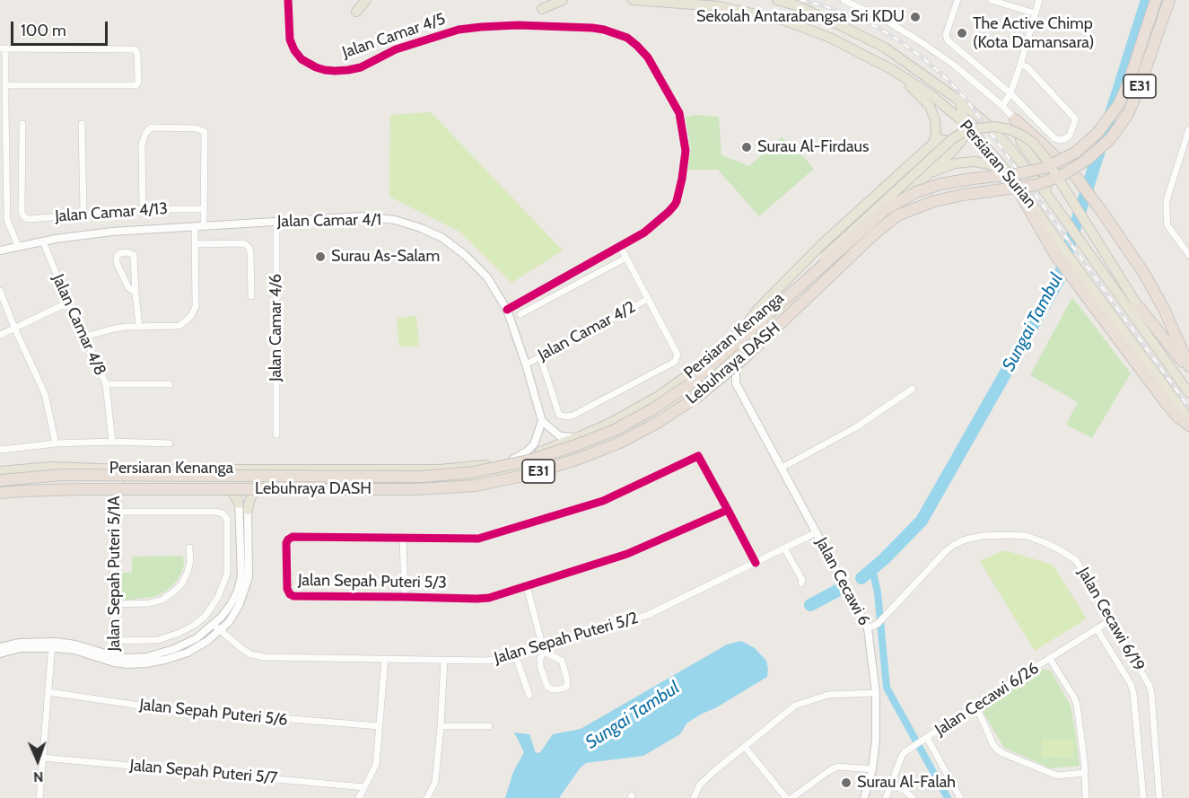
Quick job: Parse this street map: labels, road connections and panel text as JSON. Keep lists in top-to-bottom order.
{
  "streets": {
    "highway": ["E31", "Lebuhraya DASH"],
    "main road": ["Persiaran Surian", "Persiaran Kenanga"],
    "street": [
      "Jalan Camar 4/5",
      "Jalan Camar 4/13",
      "Jalan Camar 4/1",
      "Jalan Camar 4/8",
      "Jalan Camar 4/6",
      "Jalan Camar 4/2",
      "Jalan Sepah Puteri 5/1A",
      "Jalan Sepah Puteri 5/3",
      "Jalan Cecawi 6",
      "Jalan Cecawi 6/19",
      "Jalan Sepah Puteri 5/2",
      "Jalan Cecawi 6/26",
      "Jalan Sepah Puteri 5/6",
      "Jalan Sepah Puteri 5/7"
    ]
  },
  "crossings": [
    ["Jalan Camar 4/5", "Jalan Camar 4/1"],
    ["Persiaran Surian", "Persiaran Kenanga"],
    ["Jalan Camar 4/1", "Jalan Camar 4/8"],
    ["Jalan Camar 4/1", "Jalan Camar 4/6"],
    ["Jalan Camar 4/1", "Jalan Camar 4/2"],
    ["Persiaran Kenanga", "Jalan Sepah Puteri 5/1A"],
    ["Jalan Cecawi 6", "Jalan Cecawi 6/19"],
    ["Jalan Cecawi 6", "Jalan Sepah Puteri 5/2"],
    ["Jalan Cecawi 6/19", "Jalan Cecawi 6/26"]
  ],
  "water": ["Sungai Tambul"],
  "places": [
    "Sekolah Antarabangsa Sri KDU",
    "The Active Chimp (Kota Damansara)",
    "Surau Al-Firdaus",
    "Surau As-Salam",
    "Surau Al-Falah"
  ],
  "scale_bar": "100 m",
  "north": "bottom"
}
